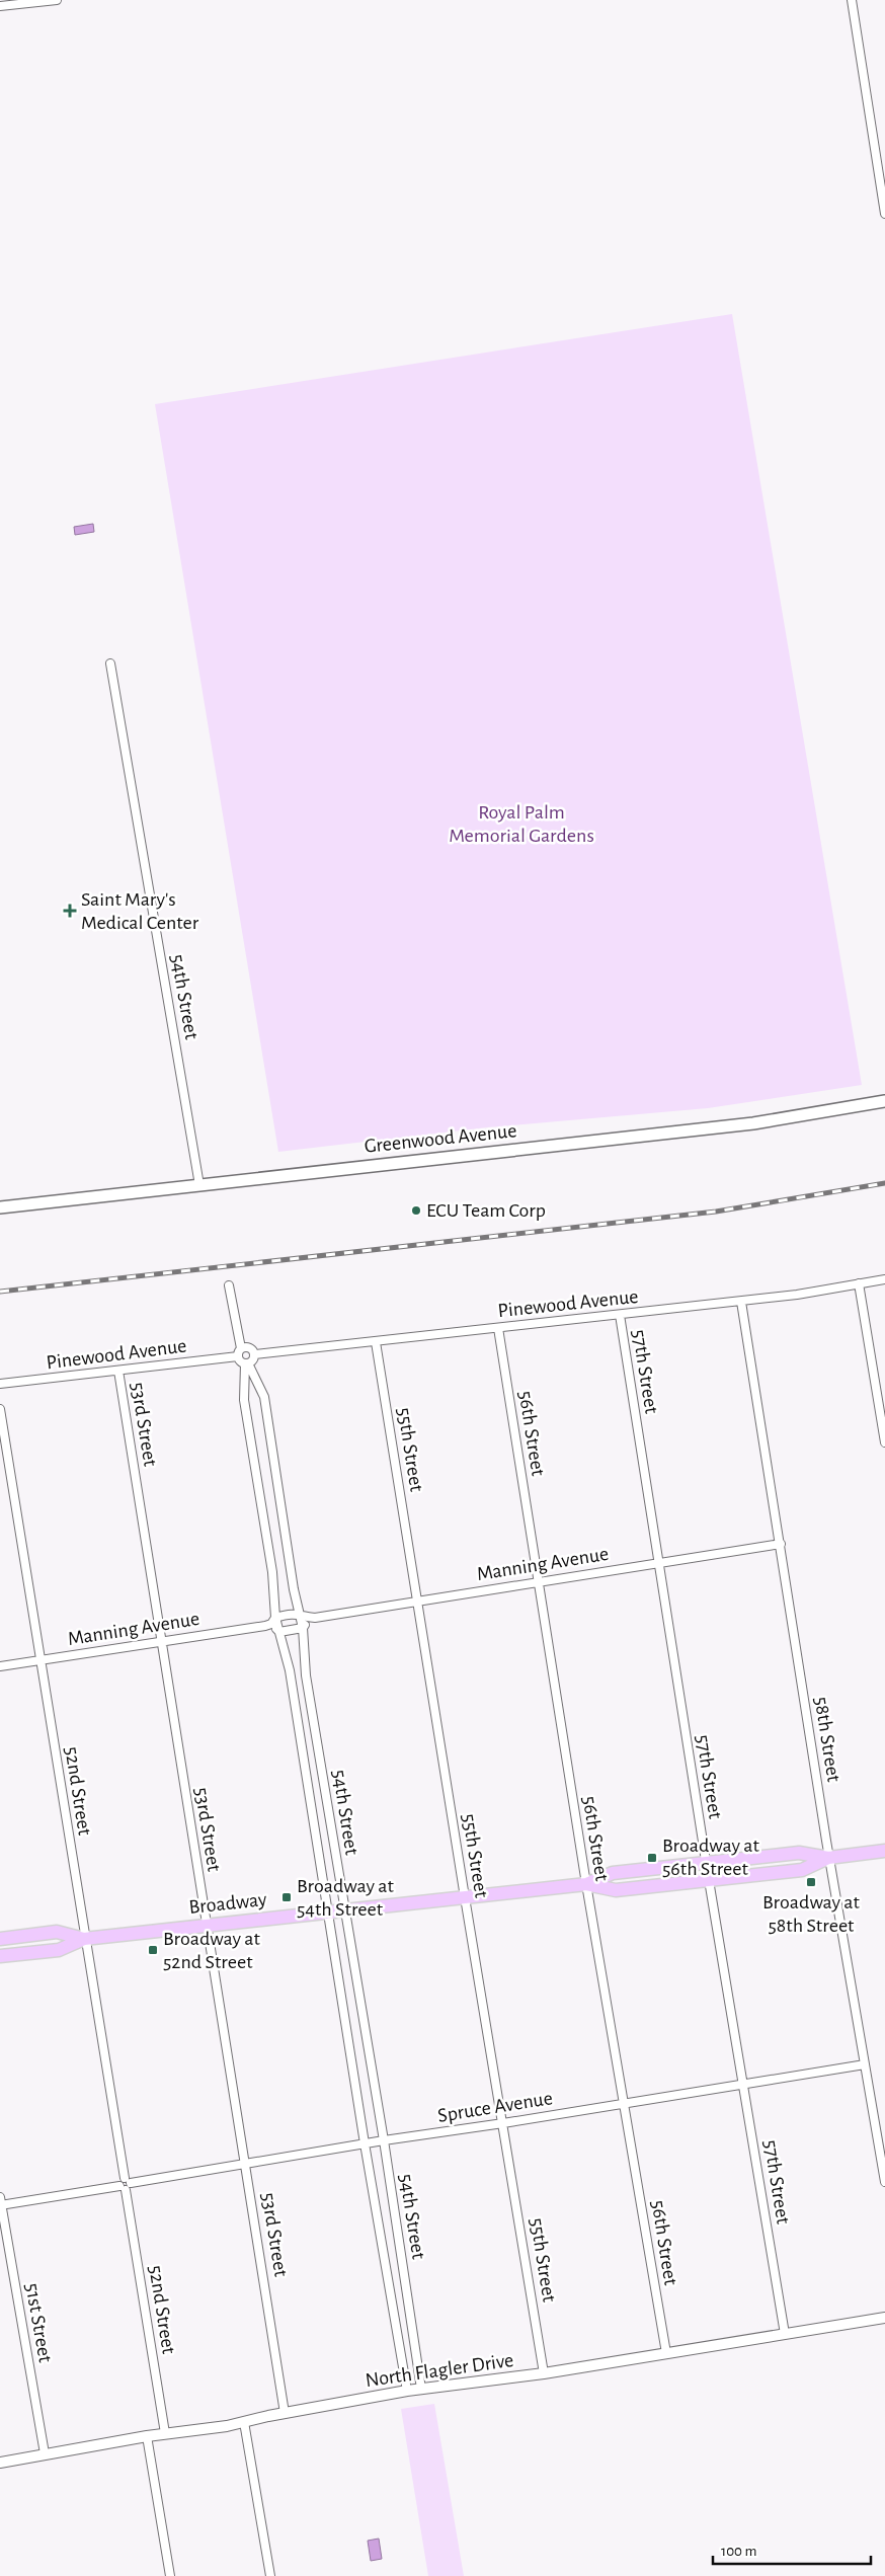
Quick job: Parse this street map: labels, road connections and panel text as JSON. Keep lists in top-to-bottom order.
{
  "streets": {
    "main road": ["Greenwood Avenue", "Broadway"],
    "street": [
      "54th Street",
      "Pinewood Avenue",
      "57th Street",
      "53rd Street",
      "56th Street",
      "55th Street",
      "Manning Avenue",
      "58th Street",
      "52nd Street",
      "Spruce Avenue",
      "51st Street",
      "North Flagler Drive"
    ]
  },
  "crossings": [
    ["54th Street", "Greenwood Avenue"],
    ["54th Street", "Pinewood Avenue"],
    ["54th Street", "Manning Avenue"],
    ["54th Street", "Broadway"],
    ["54th Street", "Spruce Avenue"],
    ["54th Street", "North Flagler Drive"],
    ["Pinewood Avenue", "57th Street"],
    ["Pinewood Avenue", "53rd Street"],
    ["Pinewood Avenue", "56th Street"],
    ["Pinewood Avenue", "55th Street"],
    ["Pinewood Avenue", "58th Street"],
    ["57th Street", "Manning Avenue"],
    ["57th Street", "Broadway"],
    ["57th Street", "Spruce Avenue"],
    ["57th Street", "North Flagler Drive"],
    ["53rd Street", "Manning Avenue"],
    ["53rd Street", "Broadway"],
    ["53rd Street", "Spruce Avenue"],
    ["53rd Street", "North Flagler Drive"],
    ["56th Street", "Manning Avenue"],
    ["56th Street", "Broadway"],
    ["56th Street", "Spruce Avenue"],
    ["56th Street", "North Flagler Drive"],
    ["55th Street", "Manning Avenue"],
    ["55th Street", "Broadway"],
    ["55th Street", "Spruce Avenue"],
    ["55th Street", "North Flagler Drive"],
    ["Manning Avenue", "58th Street"],
    ["Manning Avenue", "52nd Street"],
    ["58th Street", "Broadway"],
    ["58th Street", "Spruce Avenue"],
    ["52nd Street", "Broadway"],
    ["52nd Street", "Spruce Avenue"],
    ["52nd Street", "North Flagler Drive"],
    ["Spruce Avenue", "51st Street"],
    ["51st Street", "North Flagler Drive"]
  ],
  "parks": ["Royal Palm Memorial Gardens"],
  "places": {
    "health": ["Saint Mary's Medical Center"],
    "other": ["ECU Team Corp"],
    "transit": [
      "Broadway at 56th Street",
      "Broadway at 58th Street",
      "Broadway at 54th Street",
      "Broadway at 52nd Street"
    ]
  },
  "scale_bar": "100 m"
}
